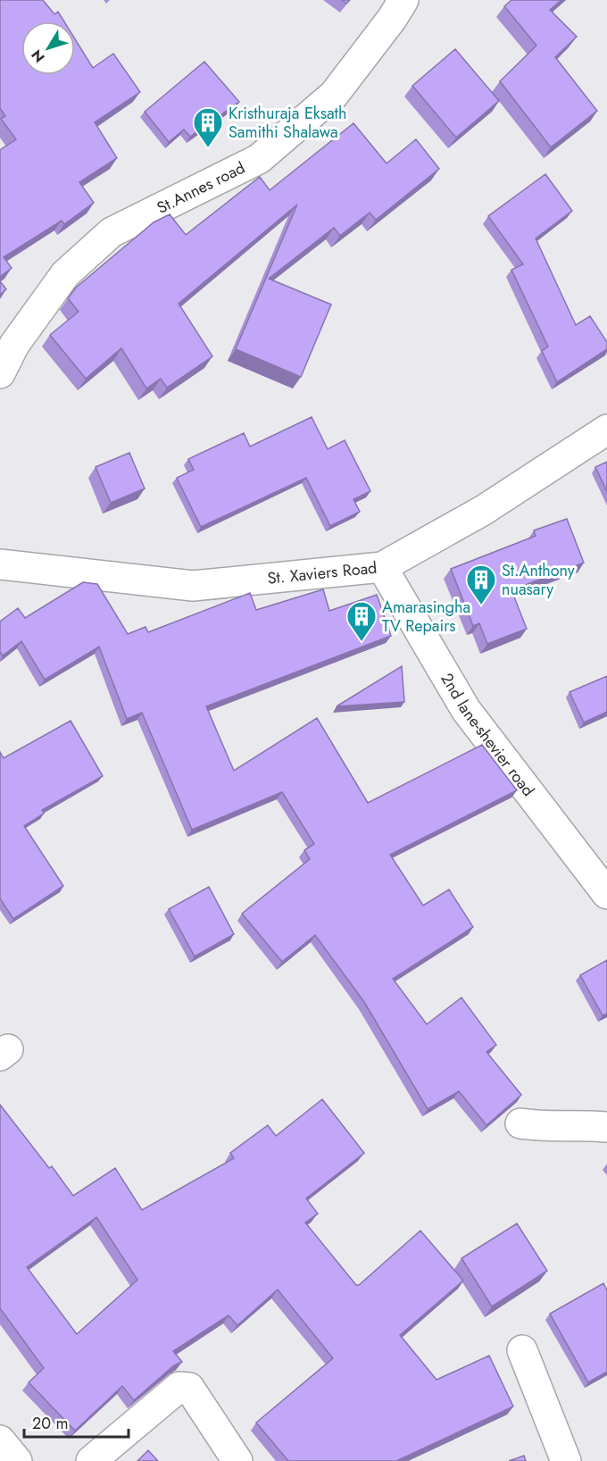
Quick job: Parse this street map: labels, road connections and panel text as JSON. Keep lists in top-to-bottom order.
{
  "streets": {
    "street": ["St.Annes road", "St. Xaviers Road", "2nd lane-shevier road"]
  },
  "crossings": [
    ["St. Xaviers Road", "2nd lane-shevier road"]
  ],
  "places": {
    "building": ["Kristhuraja Eksath Samithi Shalawa", "St.Anthony nuasary", "Amarasingha TV Repairs"]
  },
  "scale_bar": "20 m",
  "north": "bottom left"
}
